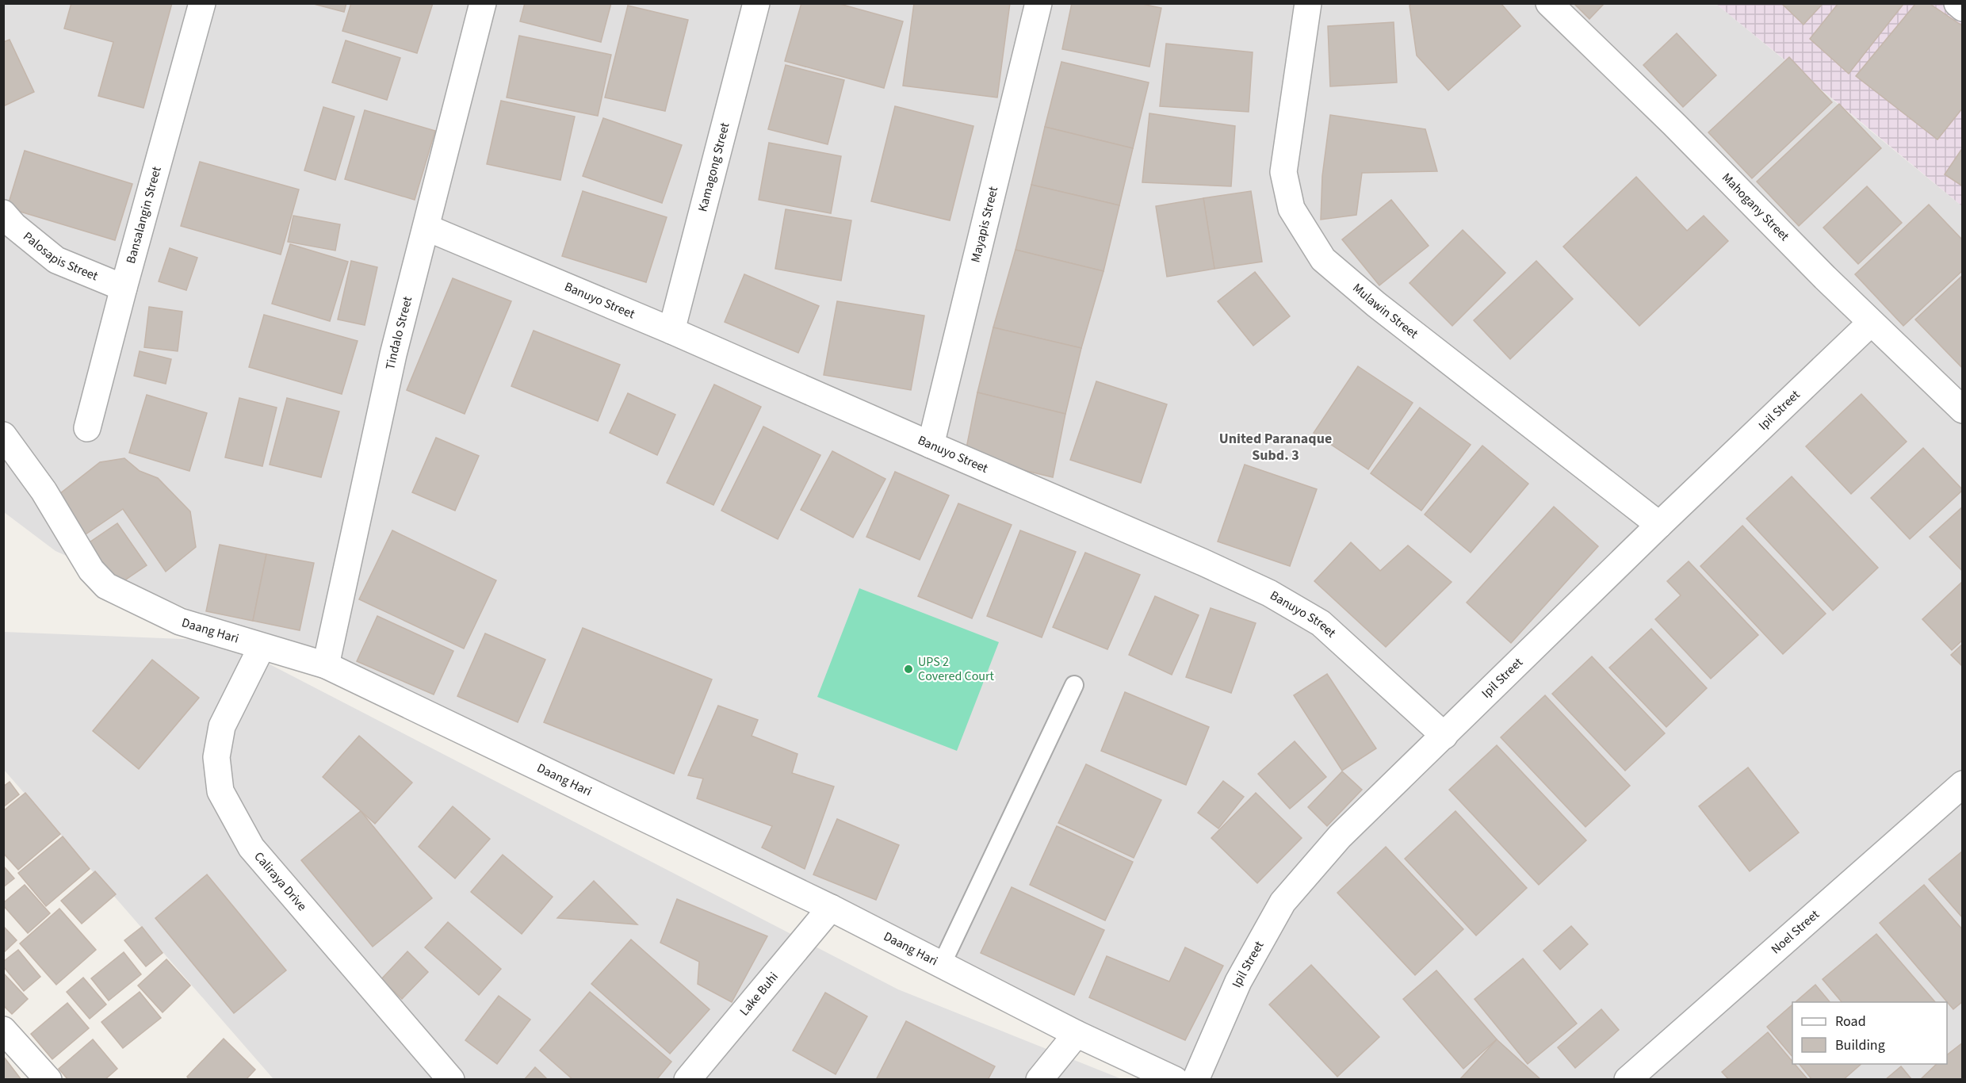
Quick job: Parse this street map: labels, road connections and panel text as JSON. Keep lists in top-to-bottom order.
{
  "streets": {
    "street": [
      "Kamagong Street",
      "Mahogany Street",
      "Bansalangin Street",
      "Mayapis Street",
      "Palosapis Street",
      "Banuyo Street",
      "Mulawin Street",
      "Tindalo Street",
      "Ipil Street",
      "Daang Hari",
      "Caliraya Drive",
      "Noel Street",
      "Lake Buhi"
    ]
  },
  "crossings": [
    ["Kamagong Street", "Banuyo Street"],
    ["Mahogany Street", "Ipil Street"],
    ["Bansalangin Street", "Palosapis Street"],
    ["Mayapis Street", "Banuyo Street"],
    ["Banuyo Street", "Tindalo Street"],
    ["Banuyo Street", "Ipil Street"],
    ["Mulawin Street", "Ipil Street"],
    ["Tindalo Street", "Daang Hari"],
    ["Daang Hari", "Caliraya Drive"],
    ["Daang Hari", "Lake Buhi"]
  ],
  "districts": ["United Paranaque Subd. 3"],
  "places": ["UPS 2 Covered Court"],
  "legend": ["Road", "Building"]
}
